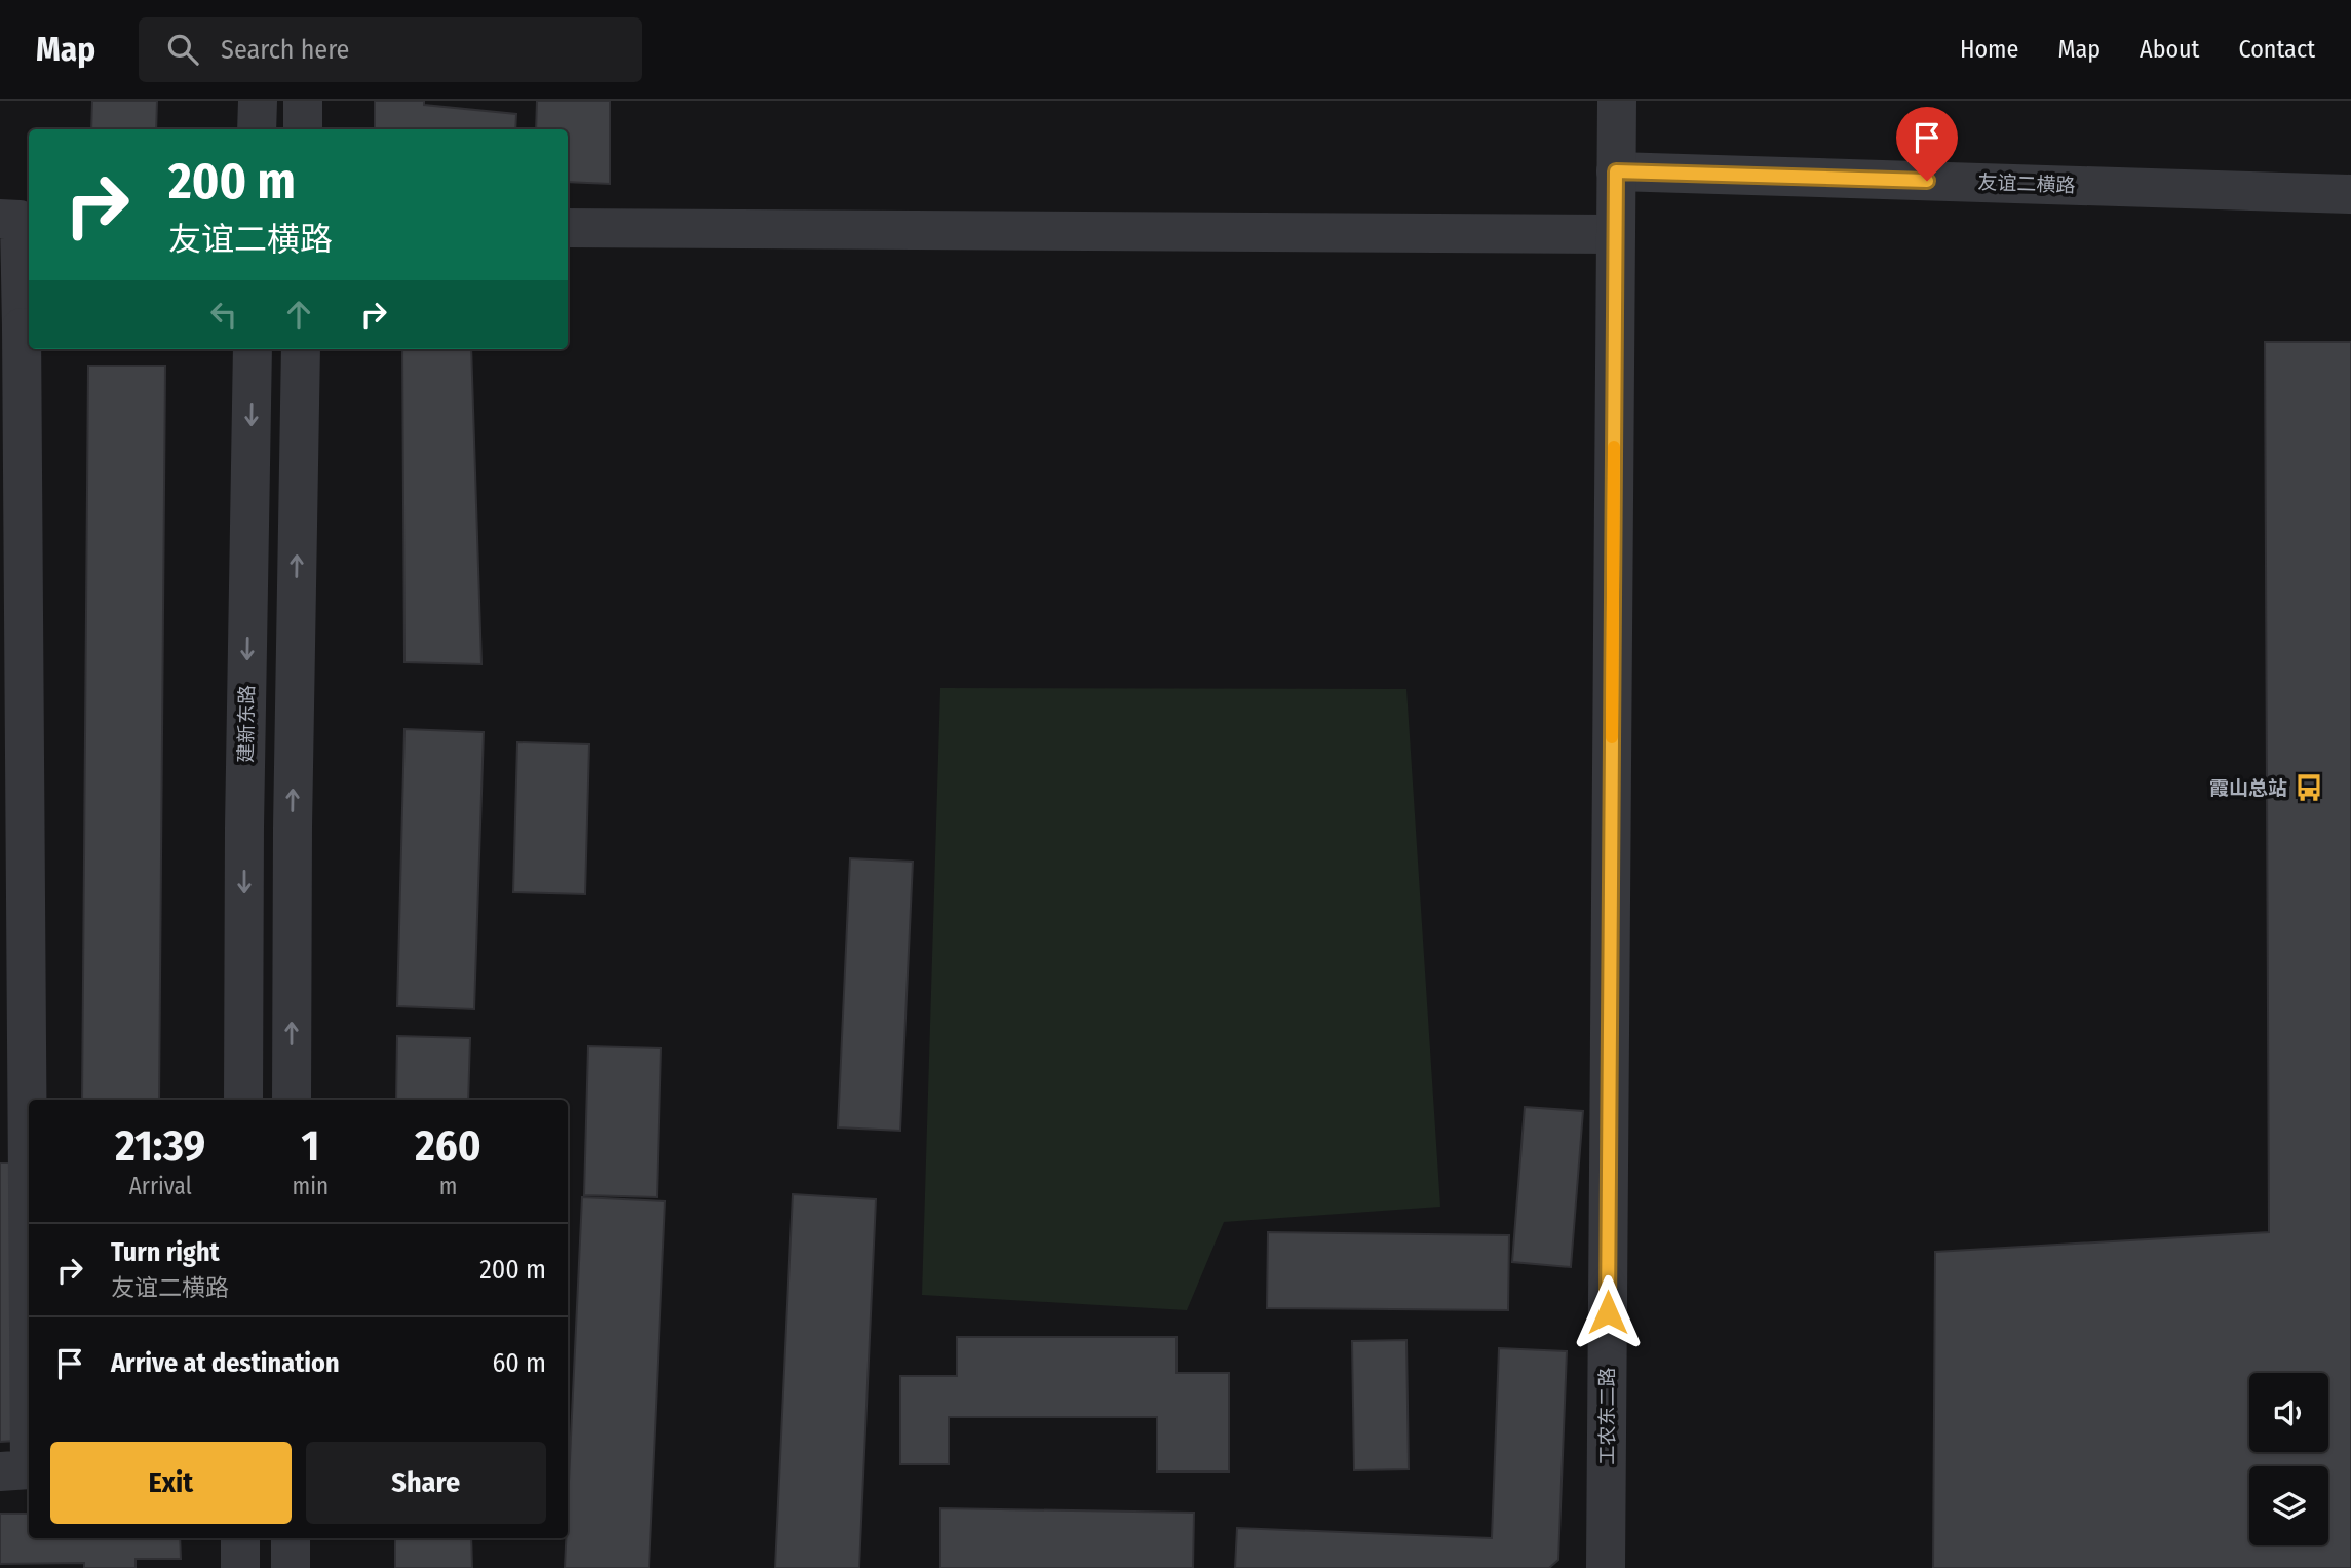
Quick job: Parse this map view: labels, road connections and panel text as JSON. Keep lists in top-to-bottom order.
{
  "streets": {
    "street": ["友谊二横路", "建新东路", "工农东二路"]
  },
  "crossings": [
    ["友谊二横路", "工农东二路"]
  ],
  "places": {
    "bus stop": ["霞山总站"]
  },
  "page": {
    "header": "Map",
    "search": "Search here",
    "nav": [
      "Home",
      "Map",
      "About",
      "Contact"
    ],
    "turn": ["200 m", "友谊二横路"],
    "eta": [
      "21:39",
      "Arrival",
      "1",
      "min",
      "260",
      "m"
    ],
    "list": [
      {
        "name": "Turn right",
        "note": "友谊二横路",
        "value": "200 m"
      },
      {
        "name": "Arrive at destination",
        "value": "60 m"
      }
    ],
    "buttons": ["Exit", "Share"]
  }
}
